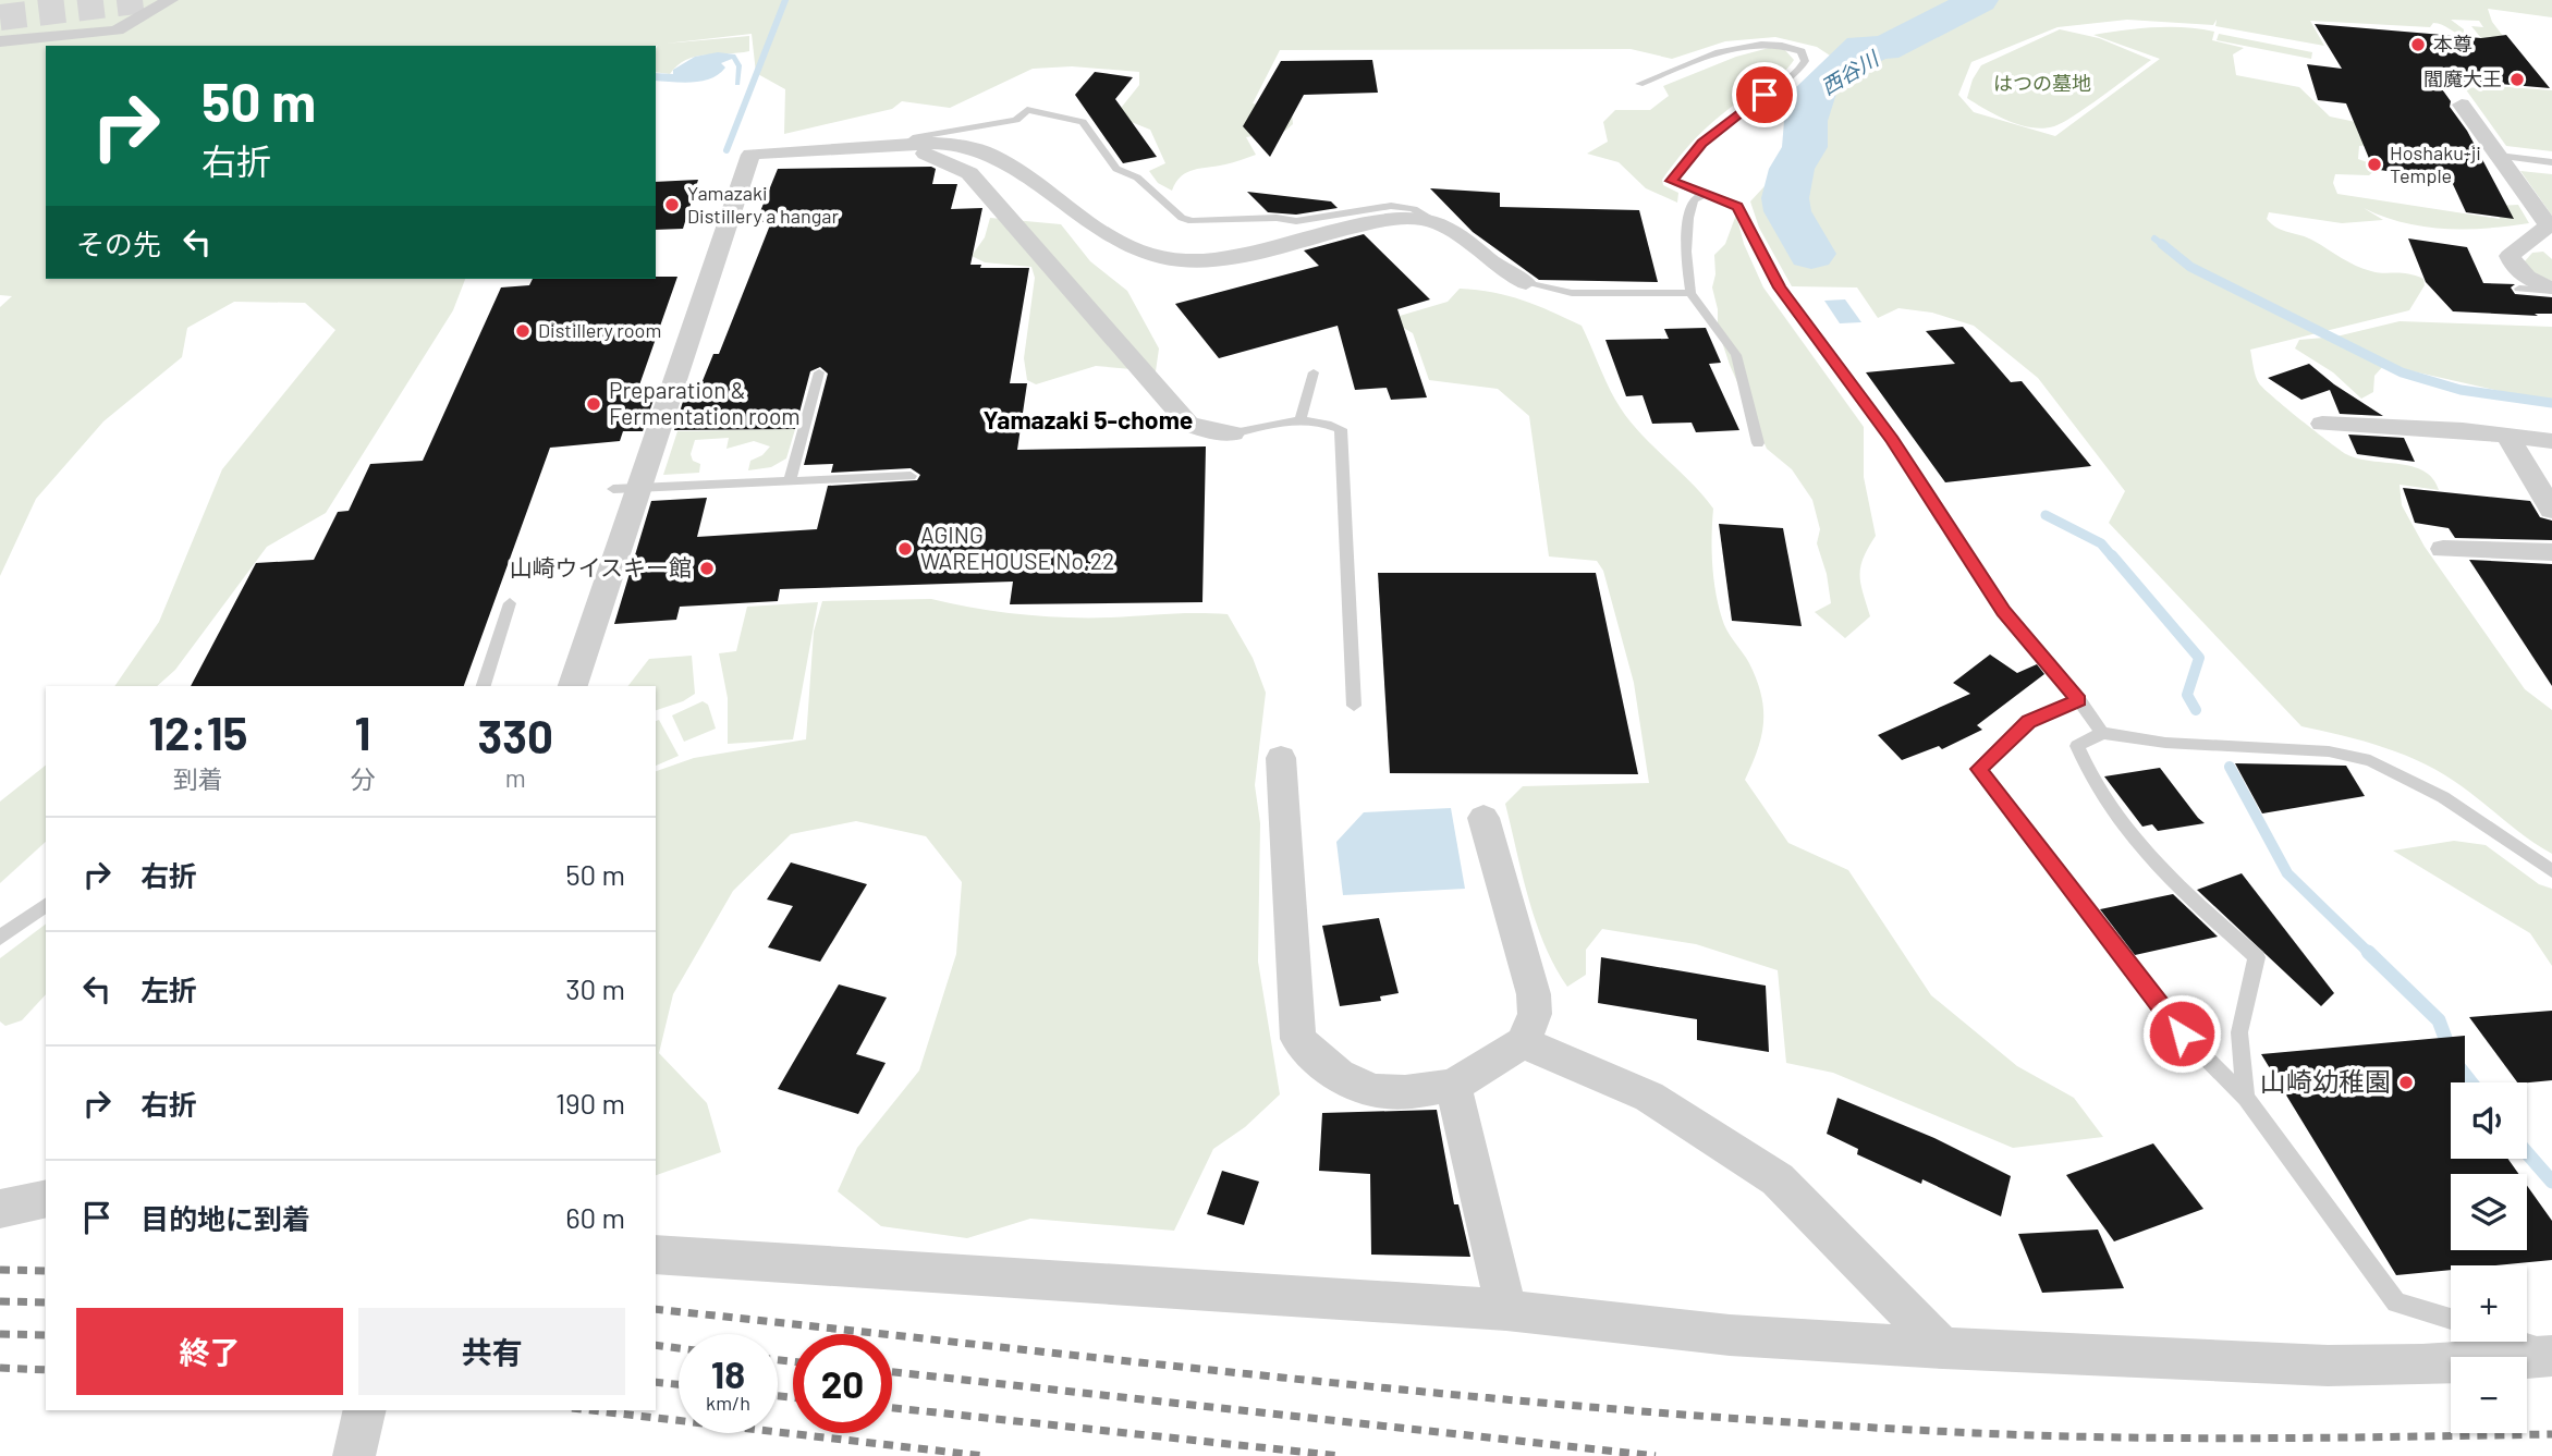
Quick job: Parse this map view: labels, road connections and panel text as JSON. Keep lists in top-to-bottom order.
{
  "districts": ["Yamazaki 5-chome"],
  "water": ["西谷川"],
  "parks": ["はつの墓地"],
  "places": [
    "本尊",
    "閻魔大王",
    "Hoshaku-ji Temple",
    "Yamazaki Distillery a hangar",
    "Distillery room",
    "Preparation & Fermentation room",
    "AGING WAREHOUSE No.22",
    "山崎ウイスキー館",
    "山崎幼稚園"
  ],
  "page": {
    "turn": ["50 m", "右折"],
    "then": "その先",
    "eta": [
      "12:15",
      "到着",
      "1",
      "分",
      "330",
      "m"
    ],
    "list": [
      {
        "name": "右折",
        "value": "50 m"
      },
      {
        "name": "左折",
        "value": "30 m"
      },
      {
        "name": "右折",
        "value": "190 m"
      },
      {
        "name": "目的地に到着",
        "value": "60 m"
      }
    ],
    "map_buttons": ["+", "−"],
    "buttons": ["終了", "共有"],
    "speed": "18 km/h",
    "limit": "20"
  }
}
